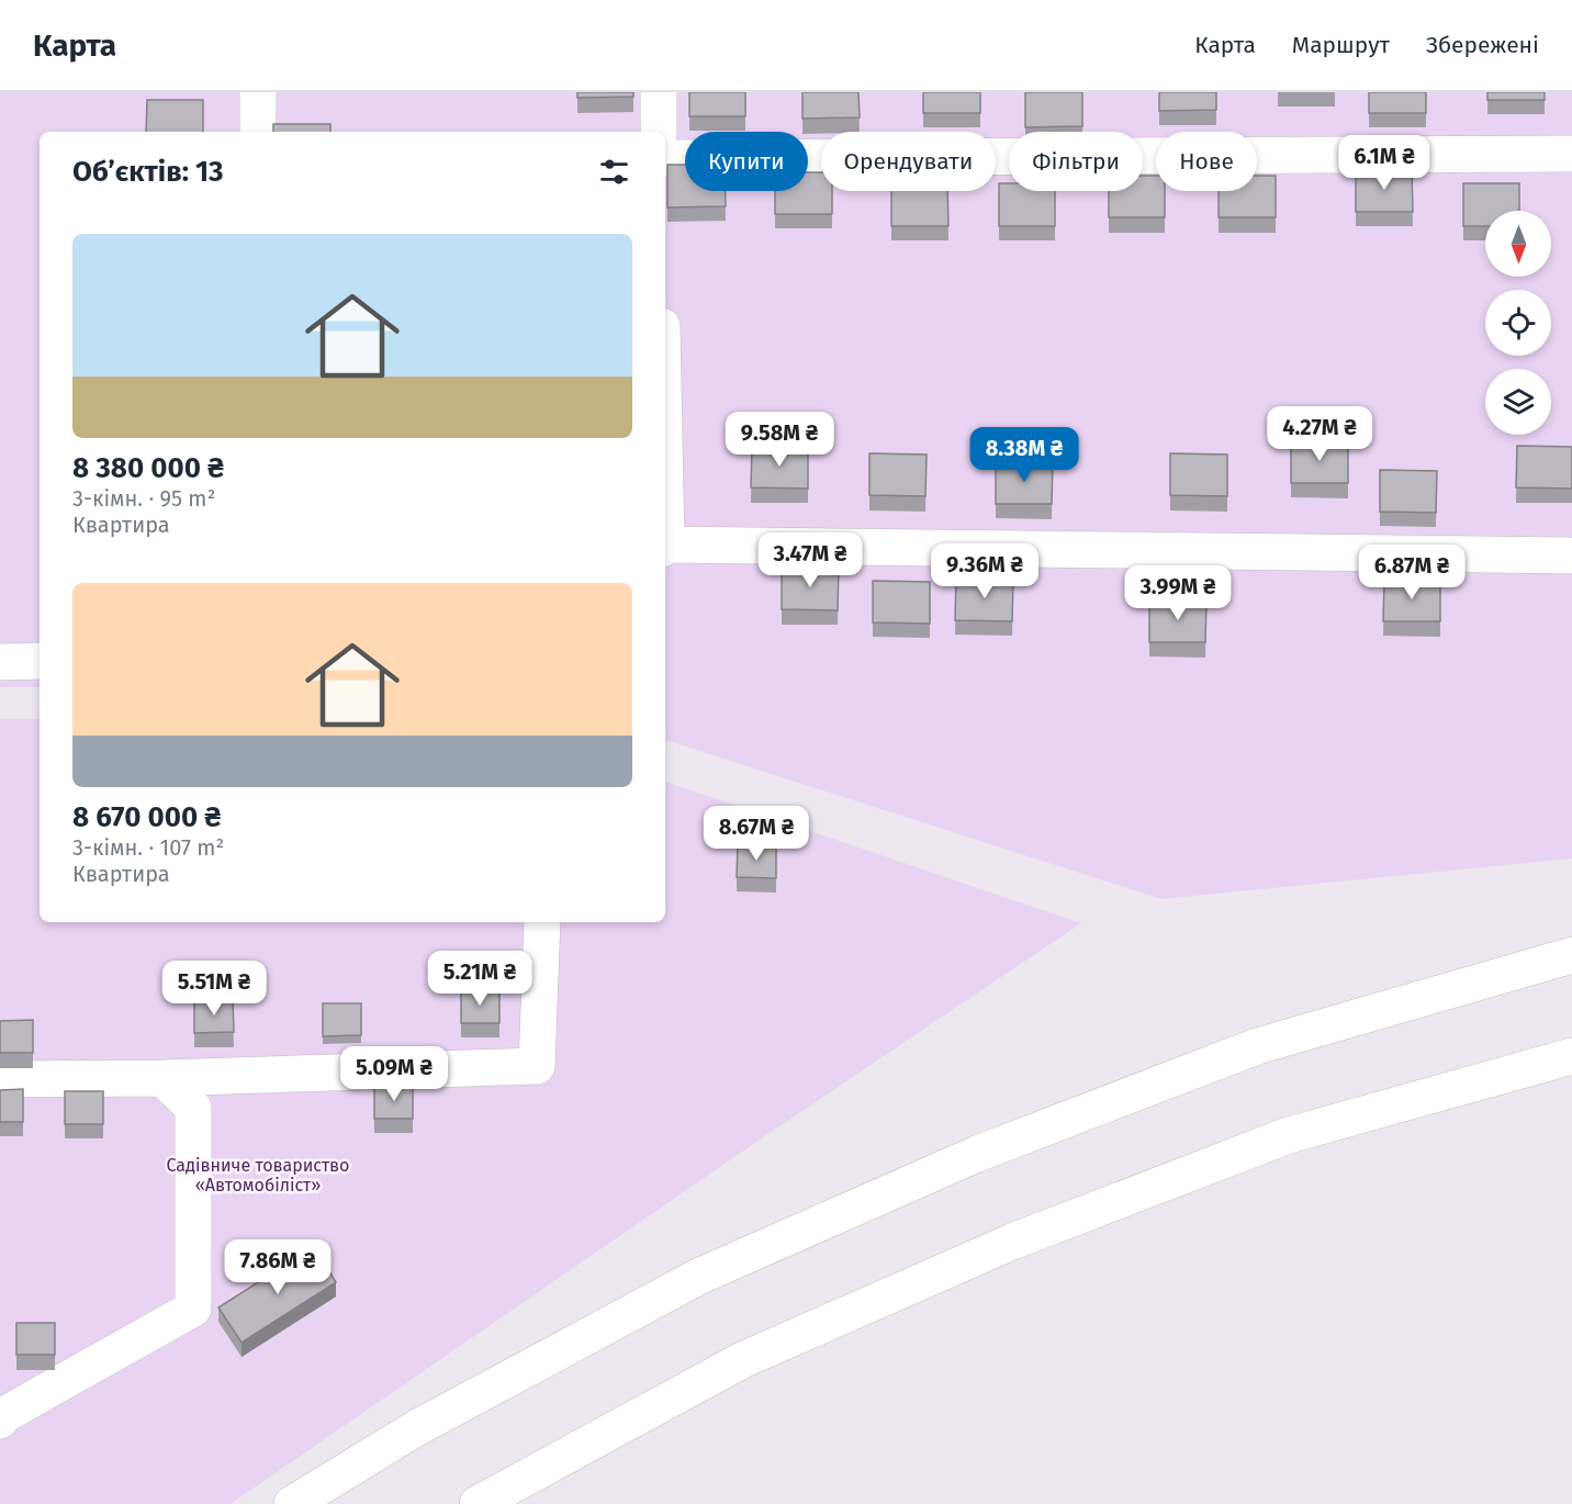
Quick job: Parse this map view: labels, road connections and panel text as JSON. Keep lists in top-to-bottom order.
{
  "parks": ["Садівниче товариство «Автомобіліст»"],
  "north": "bottom",
  "page": {
    "header": "Карта",
    "nav": ["Карта", "Маршрут", "Збережені"],
    "chip": [
      "Купити",
      "Орендувати",
      "Фільтри",
      "Нове"
    ],
    "heading": "Об’єктів: 13",
    "price": [
      "6.1M ₴",
      "4.27M ₴",
      "9.58M ₴",
      "8.38M ₴",
      "3.47M ₴",
      "9.36M ₴",
      "6.87M ₴",
      "3.99M ₴",
      "8.67M ₴",
      "5.21M ₴",
      "5.51M ₴",
      "5.09M ₴",
      "7.86M ₴"
    ],
    "list": [
      {
        "name": "8 380 000 ₴",
        "note": "3-кімн. · 95 m² · Квартира"
      },
      {
        "name": "8 670 000 ₴",
        "note": "3-кімн. · 107 m² · Квартира"
      }
    ]
  }
}
